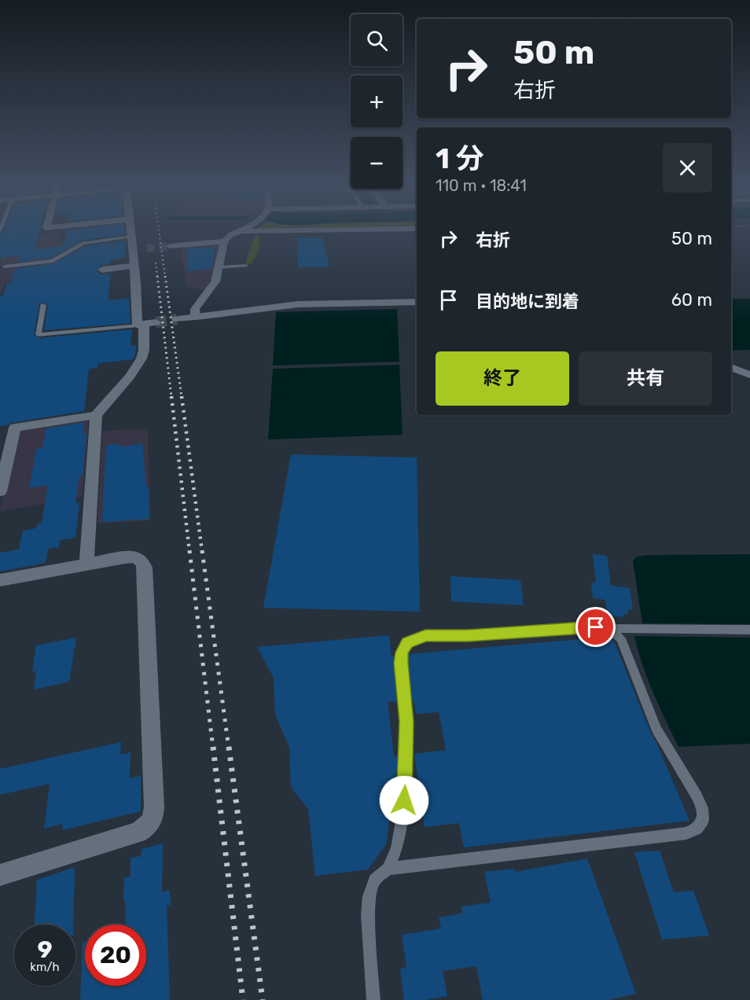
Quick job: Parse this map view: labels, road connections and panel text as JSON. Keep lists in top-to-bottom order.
{
  "page": {
    "map_buttons": ["+", "−"],
    "turn": ["50 m", "右折"],
    "heading": ["1 分", "110 m · 18:41"],
    "list": [
      {
        "name": "右折",
        "value": "50 m"
      },
      {
        "name": "目的地に到着",
        "value": "60 m"
      }
    ],
    "buttons": ["終了", "共有"],
    "speed": "9 km/h",
    "limit": "20"
  }
}
